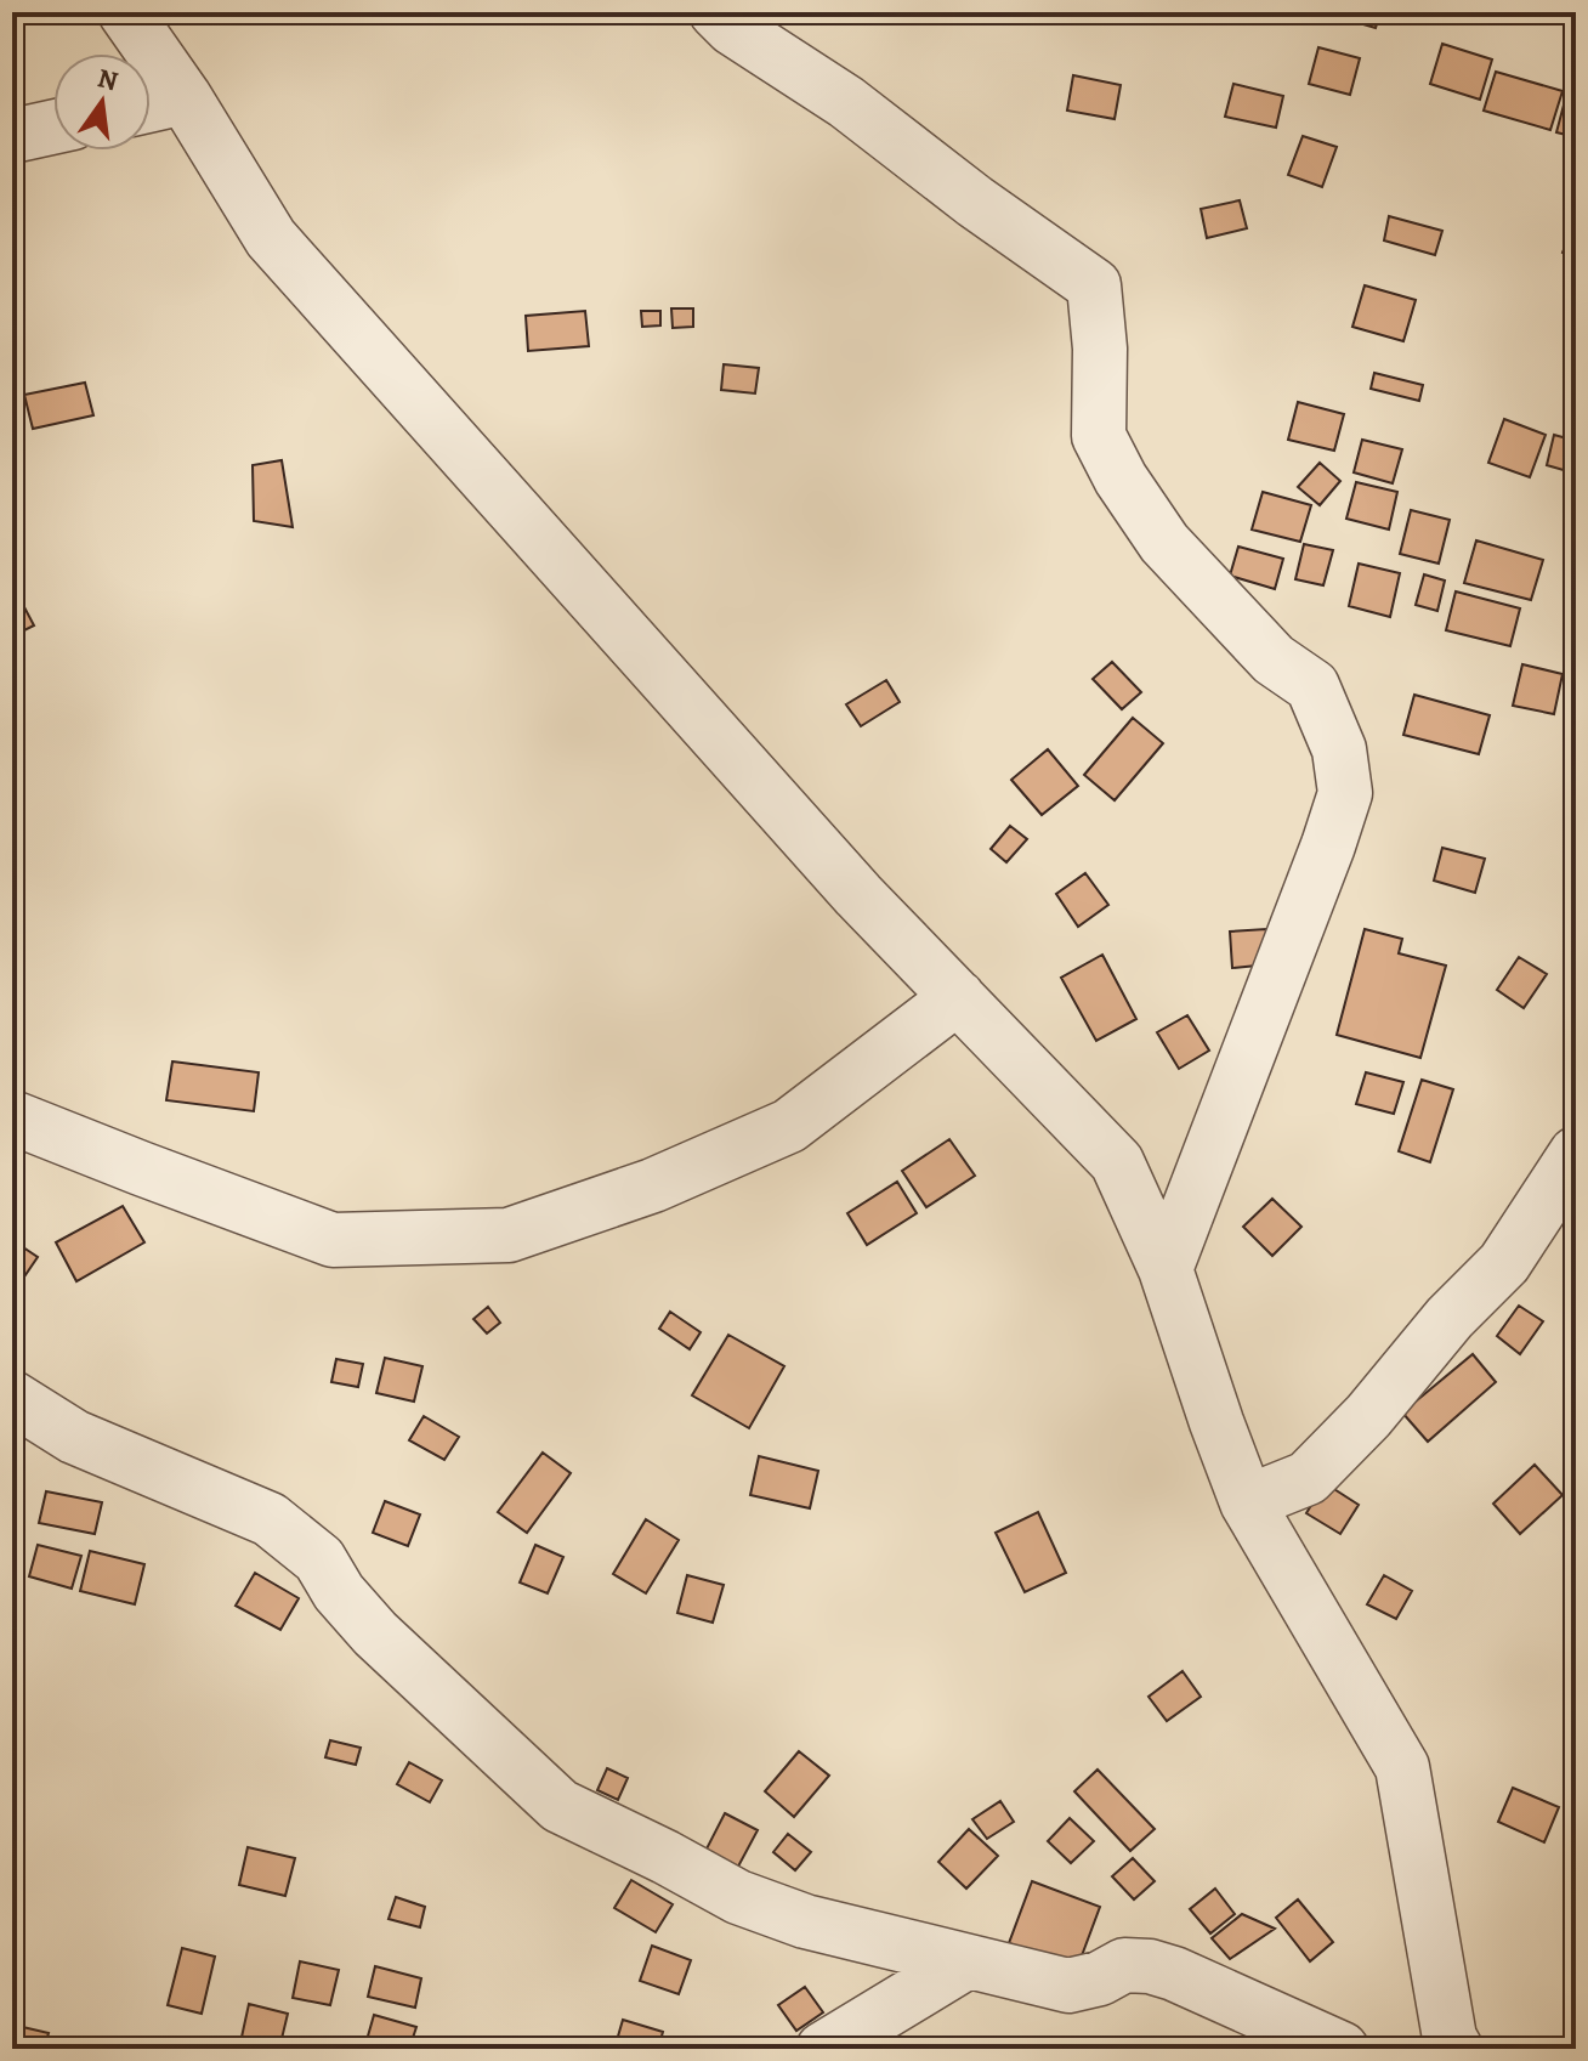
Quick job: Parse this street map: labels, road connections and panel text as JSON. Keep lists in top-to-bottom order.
{
  "north": "top"
}
